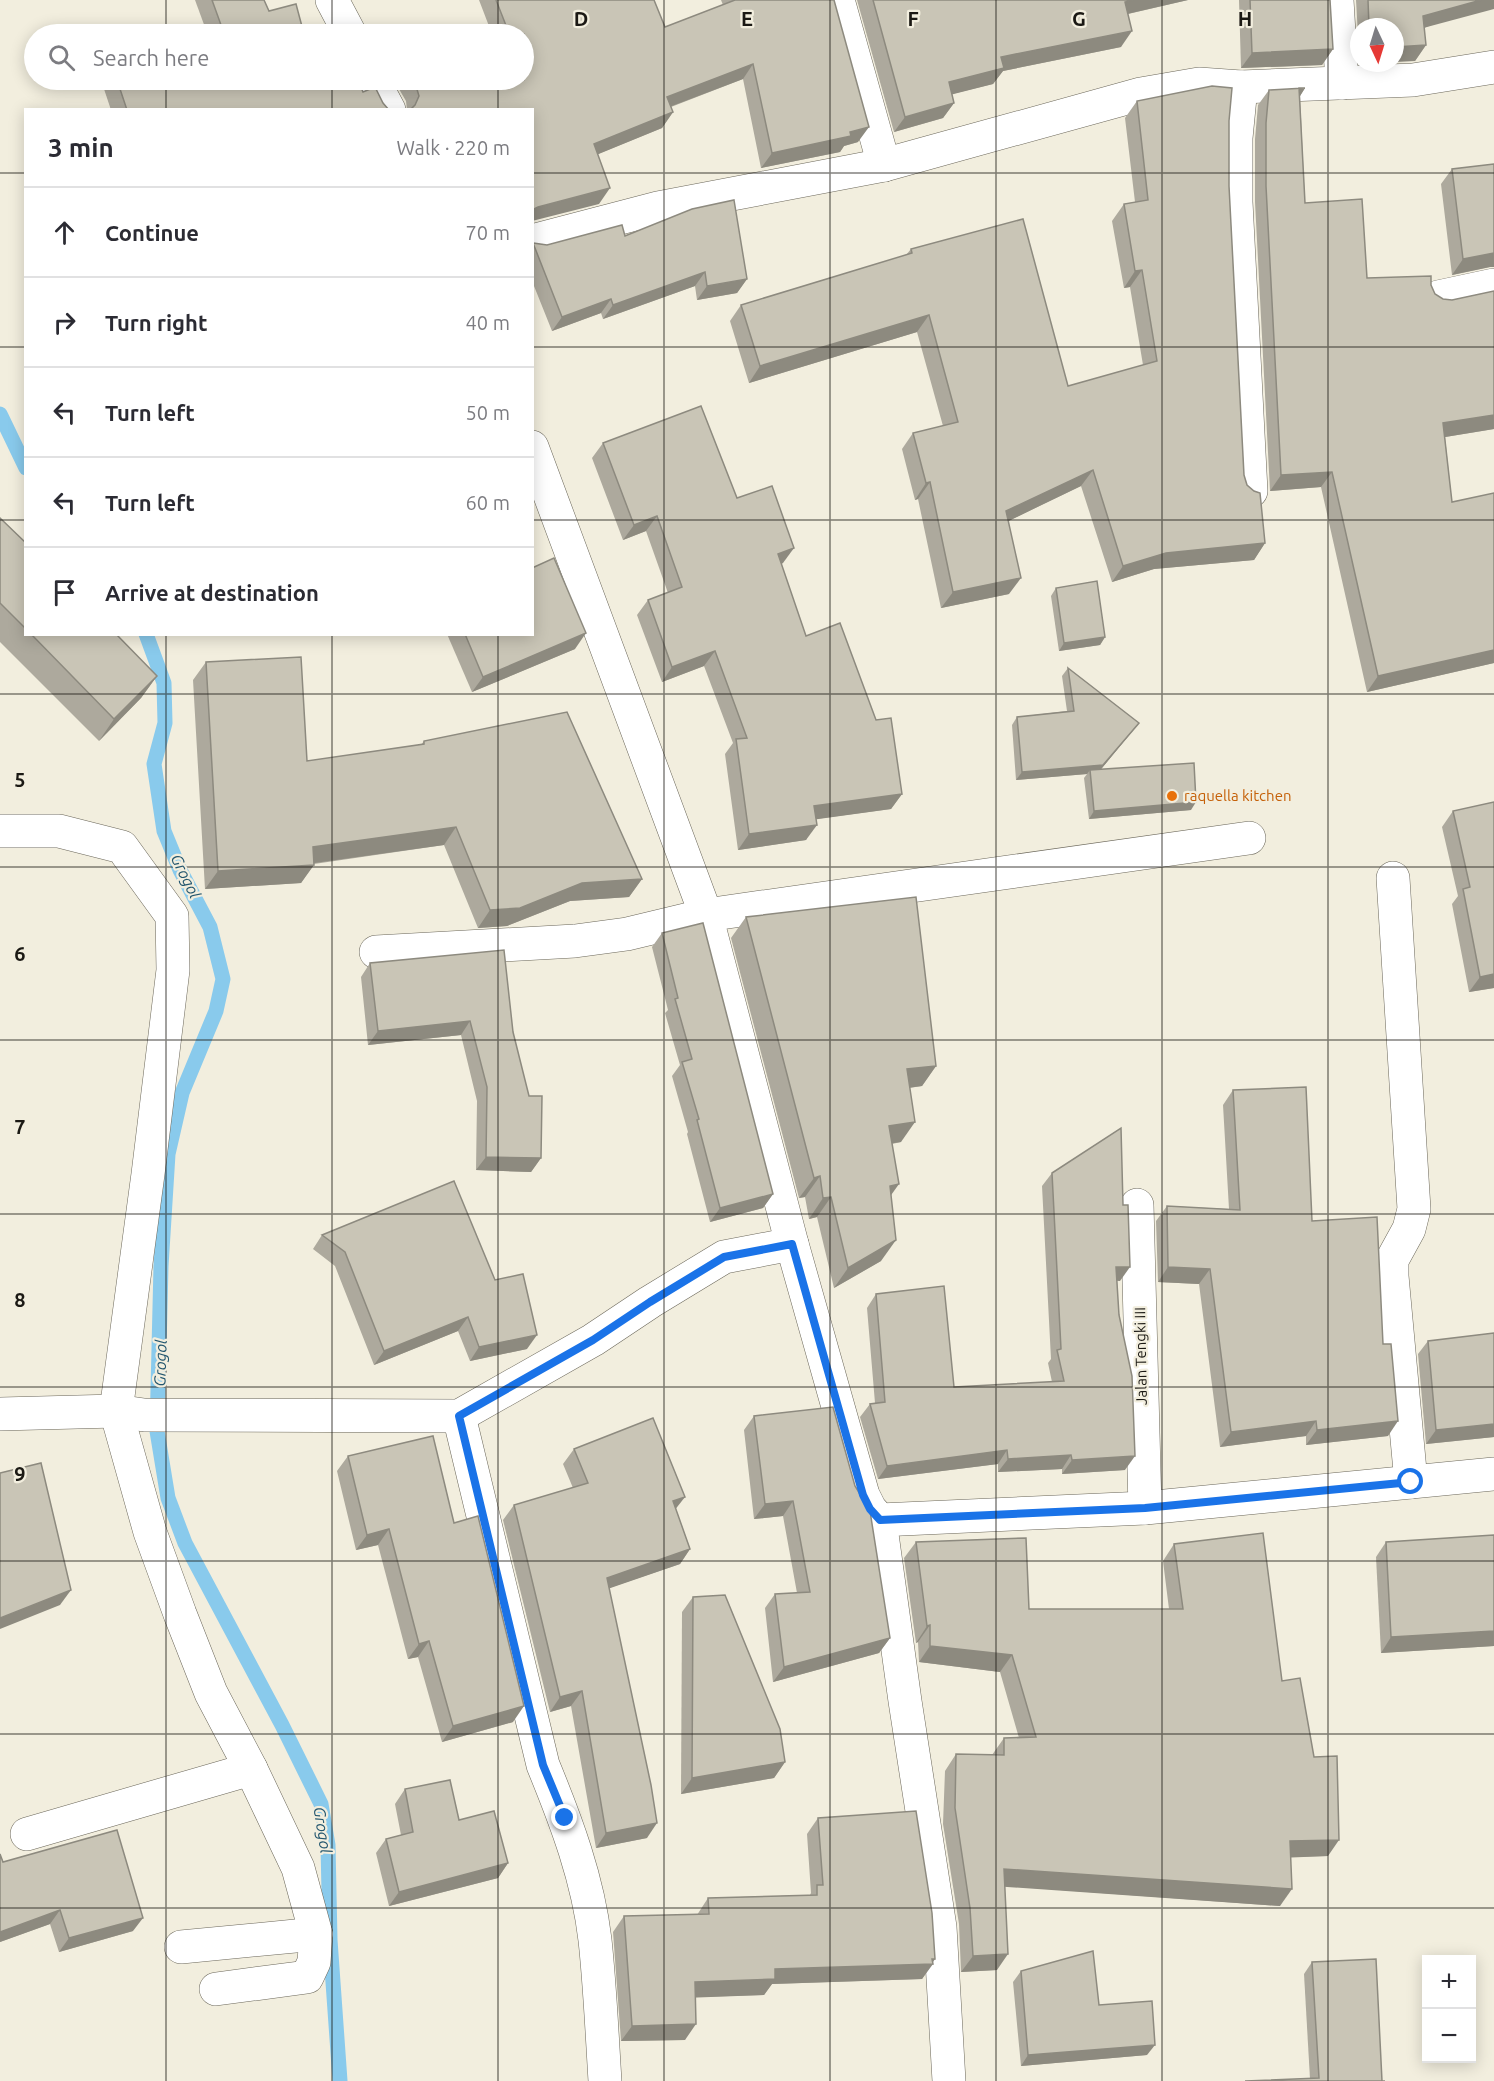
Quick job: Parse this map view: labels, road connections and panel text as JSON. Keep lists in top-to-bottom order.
{
  "streets": {
    "street": ["Jalan Tengki III"]
  },
  "water": ["Grogol"],
  "places": ["raquella kitchen"],
  "north": "bottom",
  "page": {
    "search": "Search here",
    "heading": ["3 min", "Walk · 220 m"],
    "list": [
      ["Continue", "70 m"],
      ["Turn right", "40 m"],
      ["Turn left", "50 m"],
      ["Turn left", "60 m"],
      "Arrive at destination"
    ],
    "map_buttons": ["+", "−"]
  },
  "grid": {
    "columns": [
      "D",
      "E",
      "F",
      "G",
      "H"
    ],
    "rows": [
      "5",
      "6",
      "7",
      "8",
      "9"
    ]
  }
}
